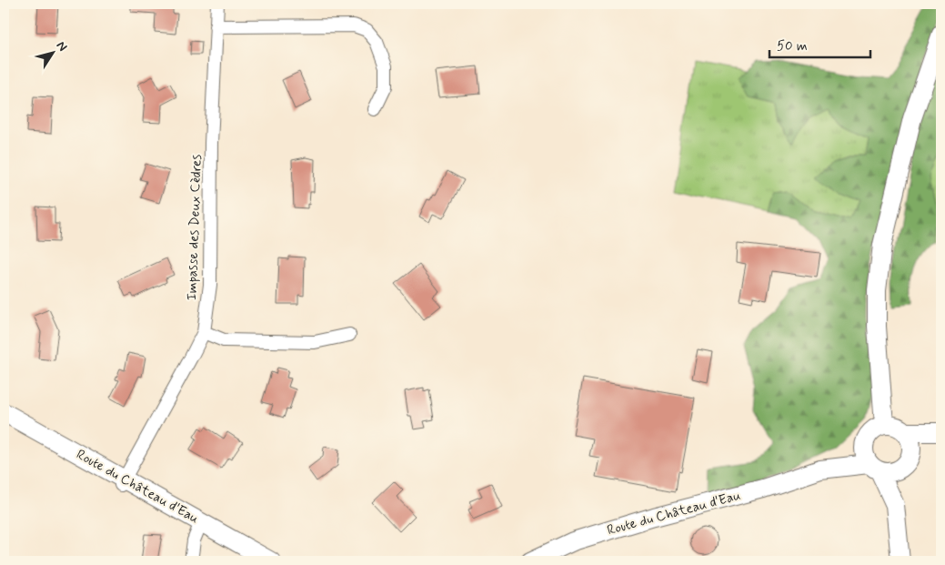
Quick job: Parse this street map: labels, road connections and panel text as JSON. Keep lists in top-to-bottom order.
{
  "streets": {
    "street": ["Impasse des Deux Cèdres", "Route du Château d'Eau"]
  },
  "crossings": [
    ["Impasse des Deux Cèdres", "Route du Château d'Eau"]
  ],
  "scale_bar": "50 m",
  "north": "top right"
}
